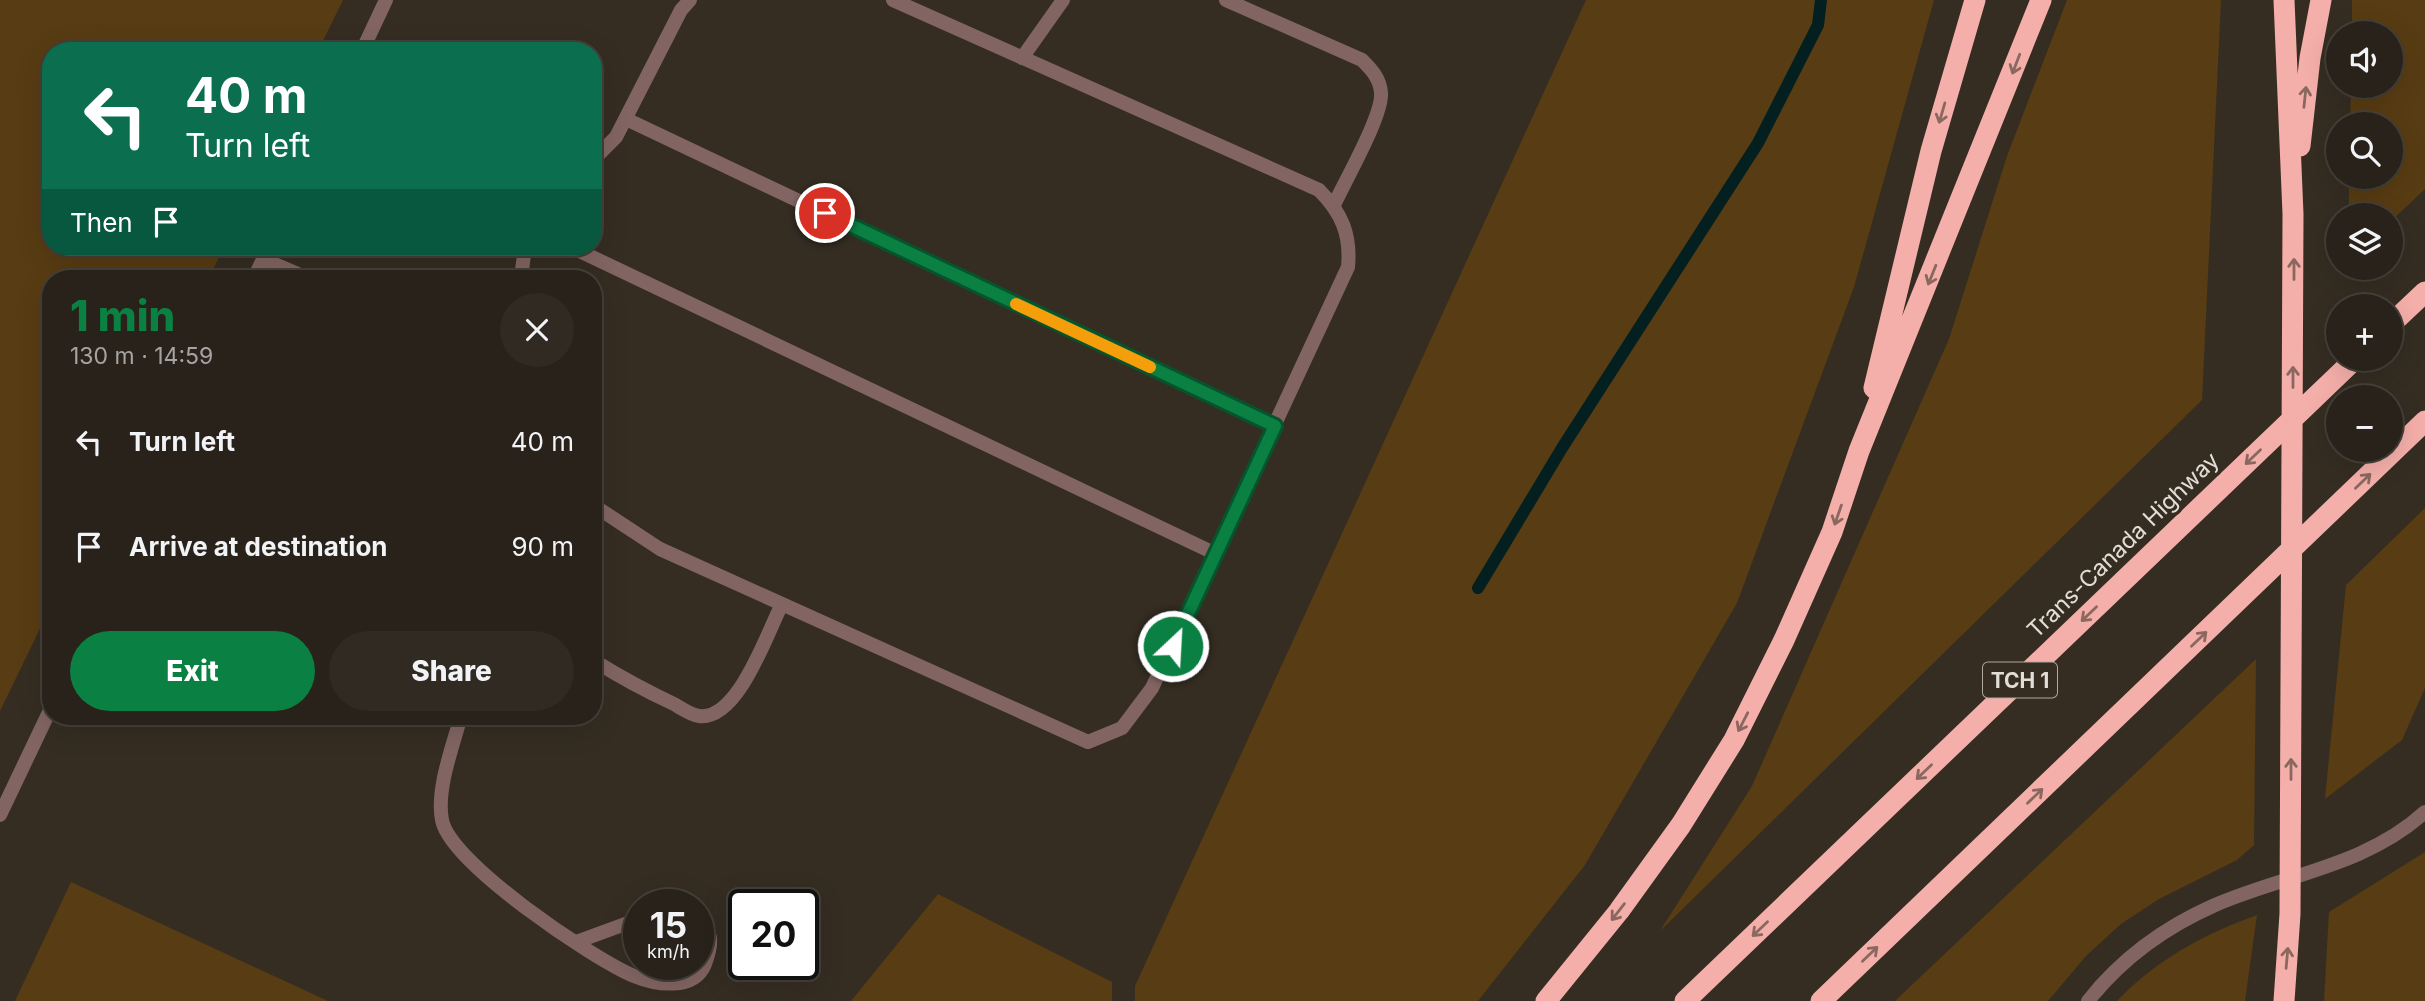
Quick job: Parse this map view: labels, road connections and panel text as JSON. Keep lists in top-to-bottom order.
{
  "streets": {
    "highway": ["Trans-Canada Highway", "TCH 1"]
  },
  "page": {
    "map_buttons": ["+", "−"],
    "turn": ["40 m", "Turn left"],
    "then": "Then",
    "heading": ["1 min", "130 m · 14:59"],
    "list": [
      {
        "name": "Turn left",
        "value": "40 m"
      },
      {
        "name": "Arrive at destination",
        "value": "90 m"
      }
    ],
    "buttons": ["Exit", "Share"],
    "speed": "15 km/h",
    "limit": "20"
  }
}
